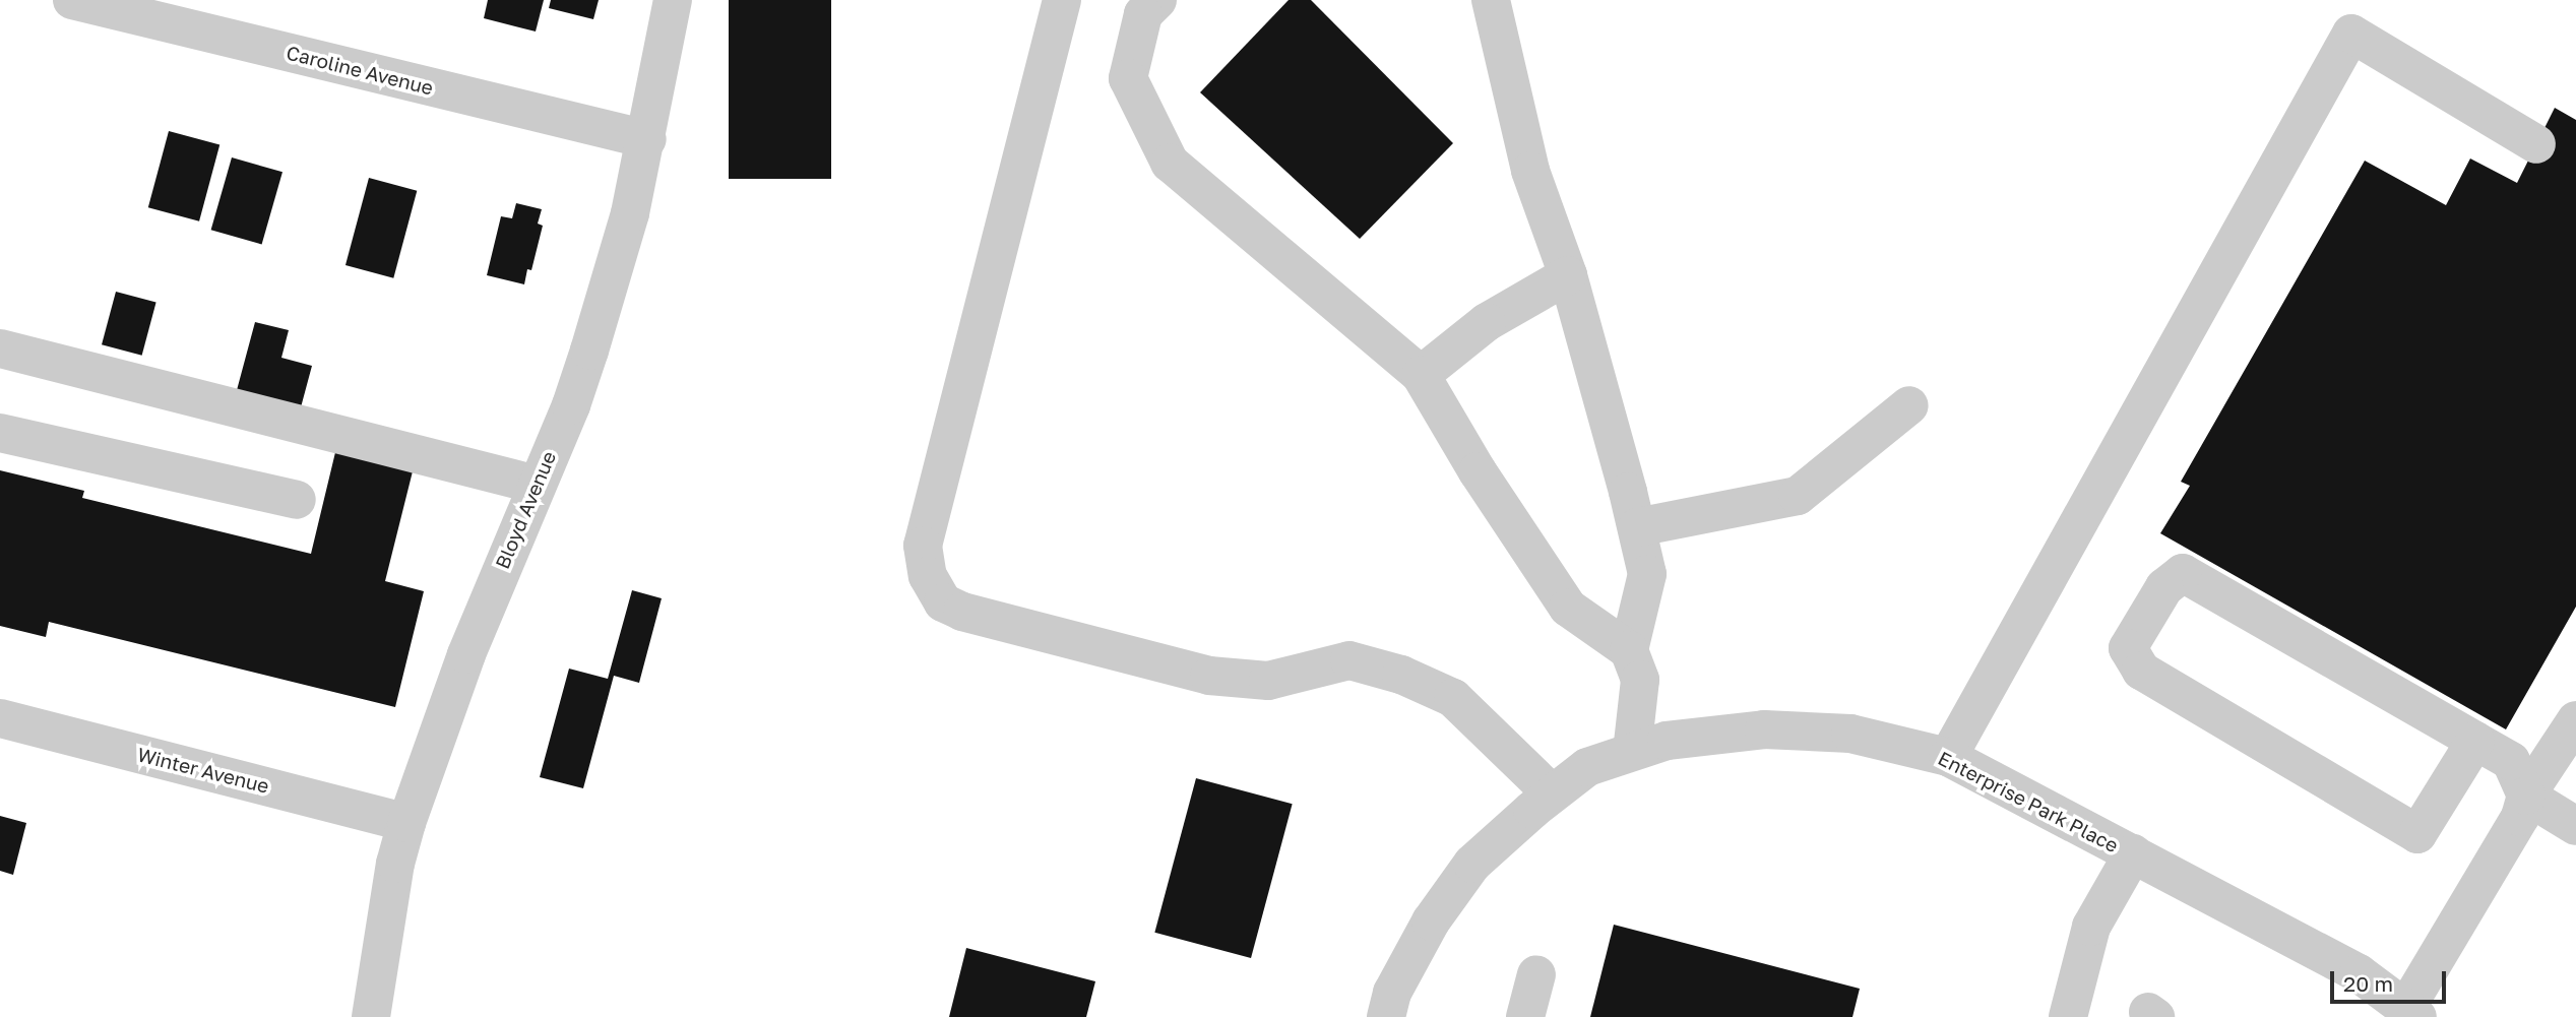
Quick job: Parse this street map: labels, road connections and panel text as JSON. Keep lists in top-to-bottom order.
{
  "streets": {
    "street": [
      "Caroline Avenue",
      "Bloyd Avenue",
      "Winter Avenue",
      "Enterprise Park Place"
    ]
  },
  "crossings": [
    ["Caroline Avenue", "Bloyd Avenue"],
    ["Bloyd Avenue", "Winter Avenue"]
  ],
  "scale_bar": "20 m"
}
